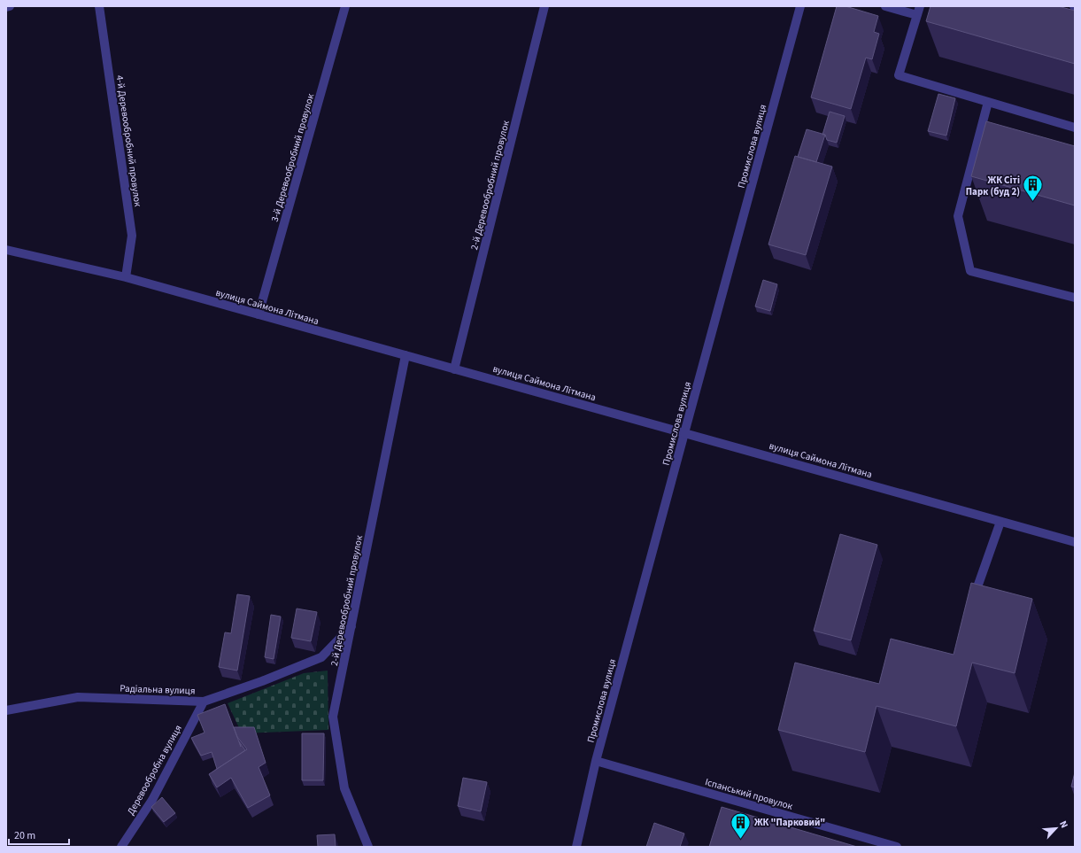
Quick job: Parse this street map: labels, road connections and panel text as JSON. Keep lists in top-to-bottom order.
{
  "streets": {
    "street": [
      "4-й Деревообробний провулок",
      "Промислова вулиця",
      "3-й Деревообробний провулок",
      "2-й Деревообробний провулок",
      "вулиця Саймона Літмана",
      "Радіальна вулиця",
      "Деревообробна вулиця",
      "Іспанський провулок"
    ]
  },
  "crossings": [
    ["4-й Деревообробний провулок", "вулиця Саймона Літмана"],
    ["Промислова вулиця", "вулиця Саймона Літмана"],
    ["Промислова вулиця", "Іспанський провулок"],
    ["3-й Деревообробний провулок", "вулиця Саймона Літмана"],
    ["2-й Деревообробний провулок", "вулиця Саймона Літмана"],
    ["2-й Деревообробний провулок", "Радіальна вулиця"],
    ["Радіальна вулиця", "Деревообробна вулиця"]
  ],
  "places": {
    "building": ["ЖК Сіті Парк (буд 2)", "ЖК \"Парковий\""]
  },
  "scale_bar": "20 m",
  "north": "top right"
}
